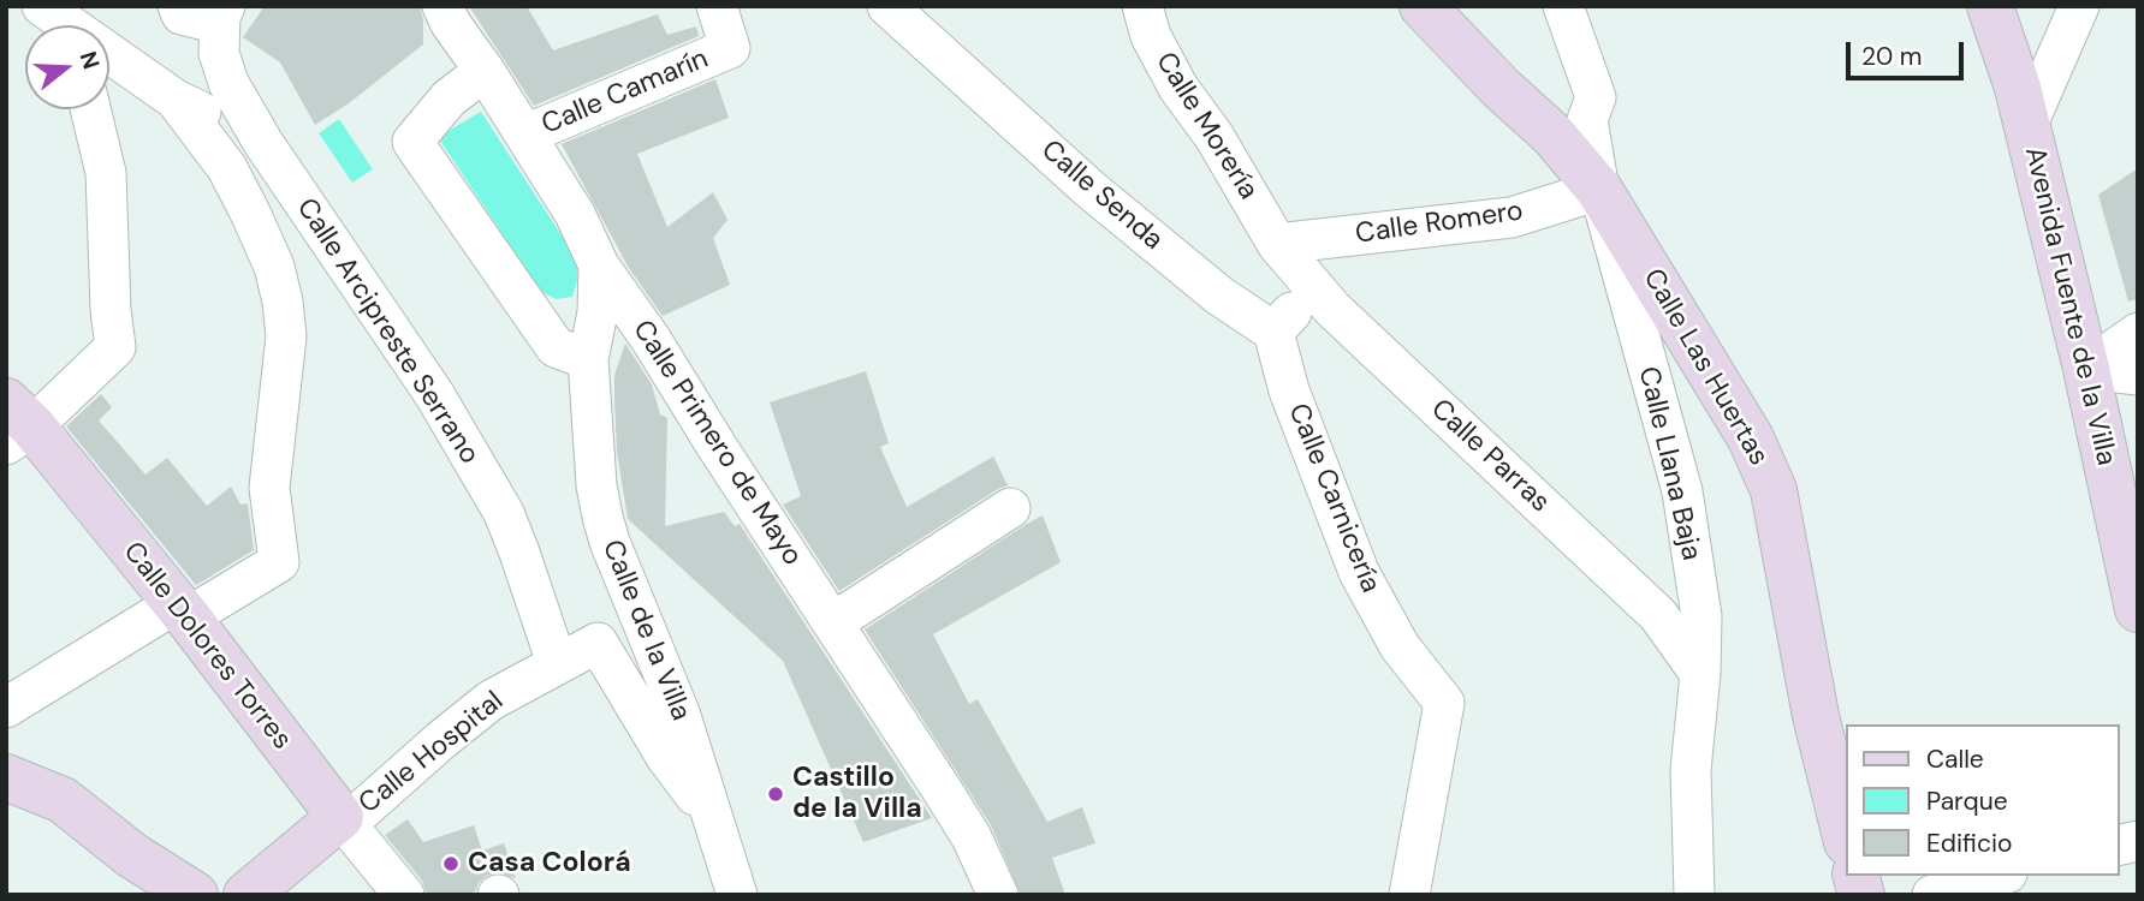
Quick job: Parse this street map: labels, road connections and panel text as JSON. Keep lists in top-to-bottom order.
{
  "streets": {
    "street": [
      "Calle Camarín",
      "Calle Morería",
      "Calle Senda",
      "Calle Romero",
      "Avenida Fuente de la Villa",
      "Calle Arcipreste Serrano",
      "Calle Las Huertas",
      "Calle Primero de Mayo",
      "Calle Parras",
      "Calle Llana Baja",
      "Calle Carnicería",
      "Calle de la Villa",
      "Calle Dolores Torres",
      "Calle Hospital"
    ]
  },
  "crossings": [
    ["Calle Camarín", "Calle de la Villa"],
    ["Calle Morería", "Calle Romero"],
    ["Calle Morería", "Calle Parras"],
    ["Calle Senda", "Calle Carnicería"],
    ["Calle Romero", "Calle Las Huertas"],
    ["Calle Romero", "Calle Parras"],
    ["Calle Romero", "Calle Llana Baja"],
    ["Calle Arcipreste Serrano", "Calle Hospital"],
    ["Calle Las Huertas", "Calle Llana Baja"],
    ["Calle Primero de Mayo", "Calle de la Villa"],
    ["Calle Parras", "Calle Llana Baja"],
    ["Calle de la Villa", "Calle Hospital"],
    ["Calle Dolores Torres", "Calle Hospital"]
  ],
  "places": ["Castillo de la Villa", "Casa Colorá"],
  "legend": ["Calle", "Parque", "Edificio"],
  "scale_bar": "20 m",
  "north": "right"
}
